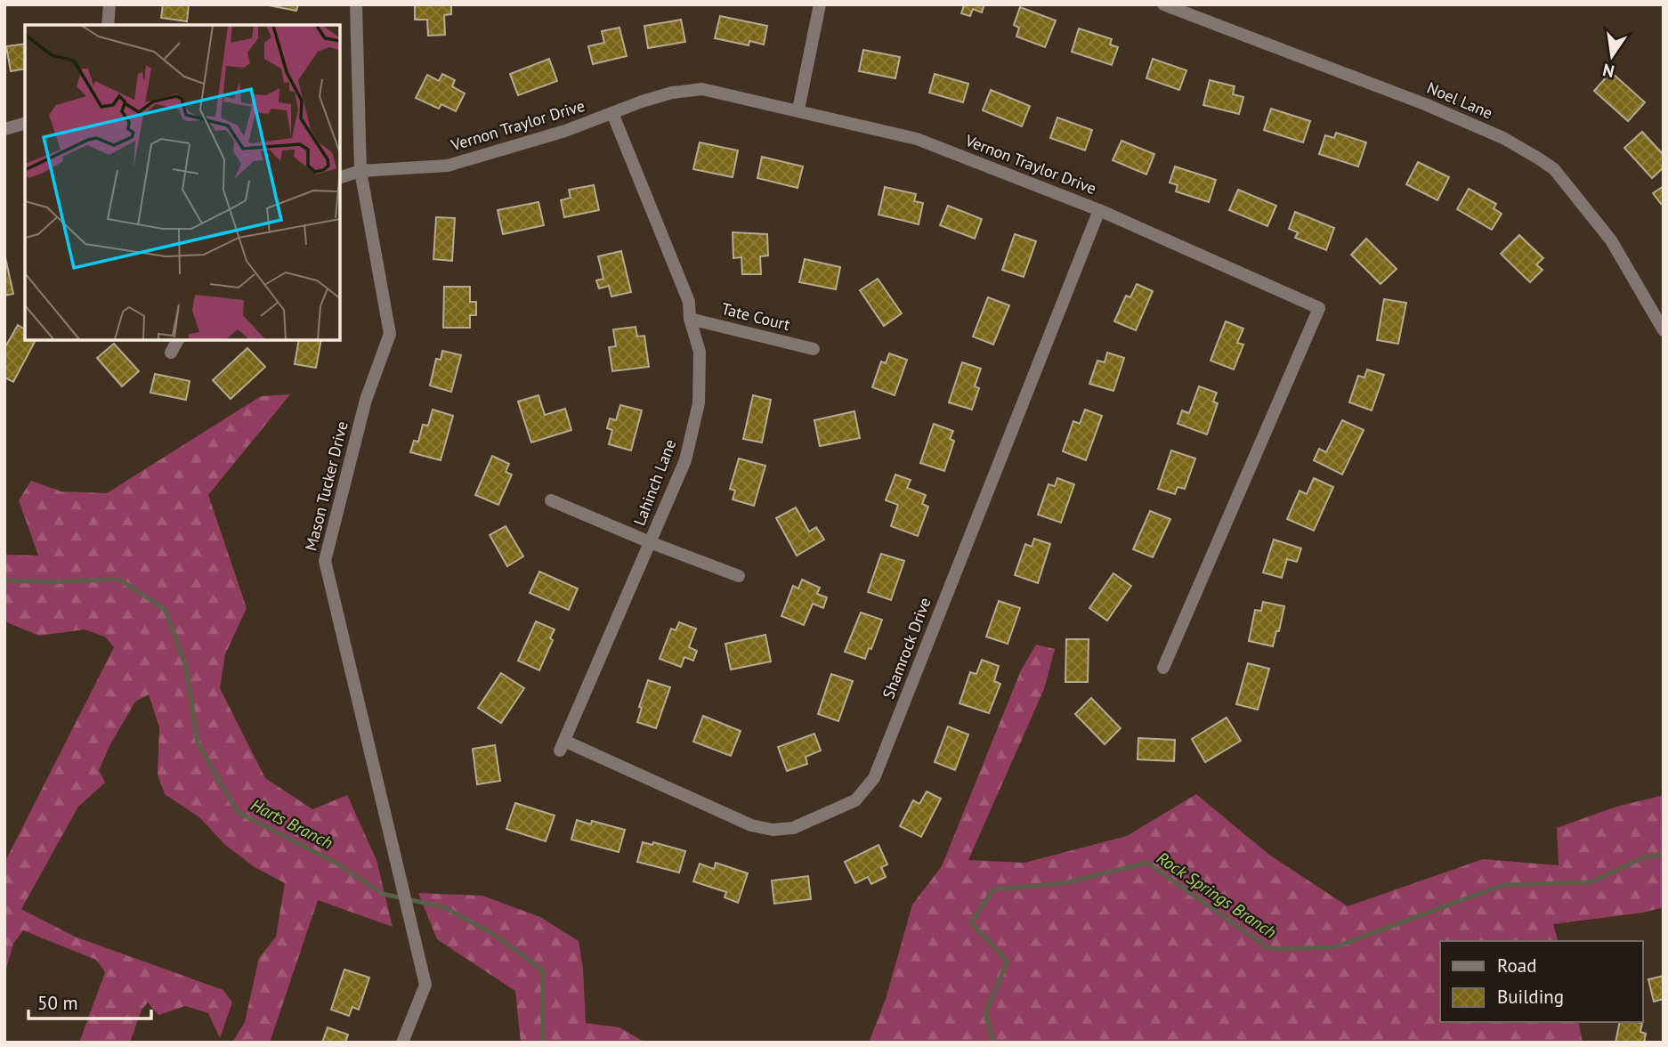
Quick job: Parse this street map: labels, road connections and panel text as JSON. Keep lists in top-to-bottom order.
{
  "streets": {
    "street": [
      "Noel Lane",
      "Vernon Traylor Drive",
      "Tate Court",
      "Lahinch Lane",
      "Mason Tucker Drive",
      "Shamrock Drive"
    ]
  },
  "crossings": [
    ["Vernon Traylor Drive", "Lahinch Lane"],
    ["Vernon Traylor Drive", "Mason Tucker Drive"],
    ["Vernon Traylor Drive", "Shamrock Drive"],
    ["Tate Court", "Lahinch Lane"],
    ["Lahinch Lane", "Shamrock Drive"]
  ],
  "water": ["Harts Branch", "Rock Springs Branch"],
  "legend": ["Road", "Building"],
  "scale_bar": "50 m",
  "north": "bottom"
}
